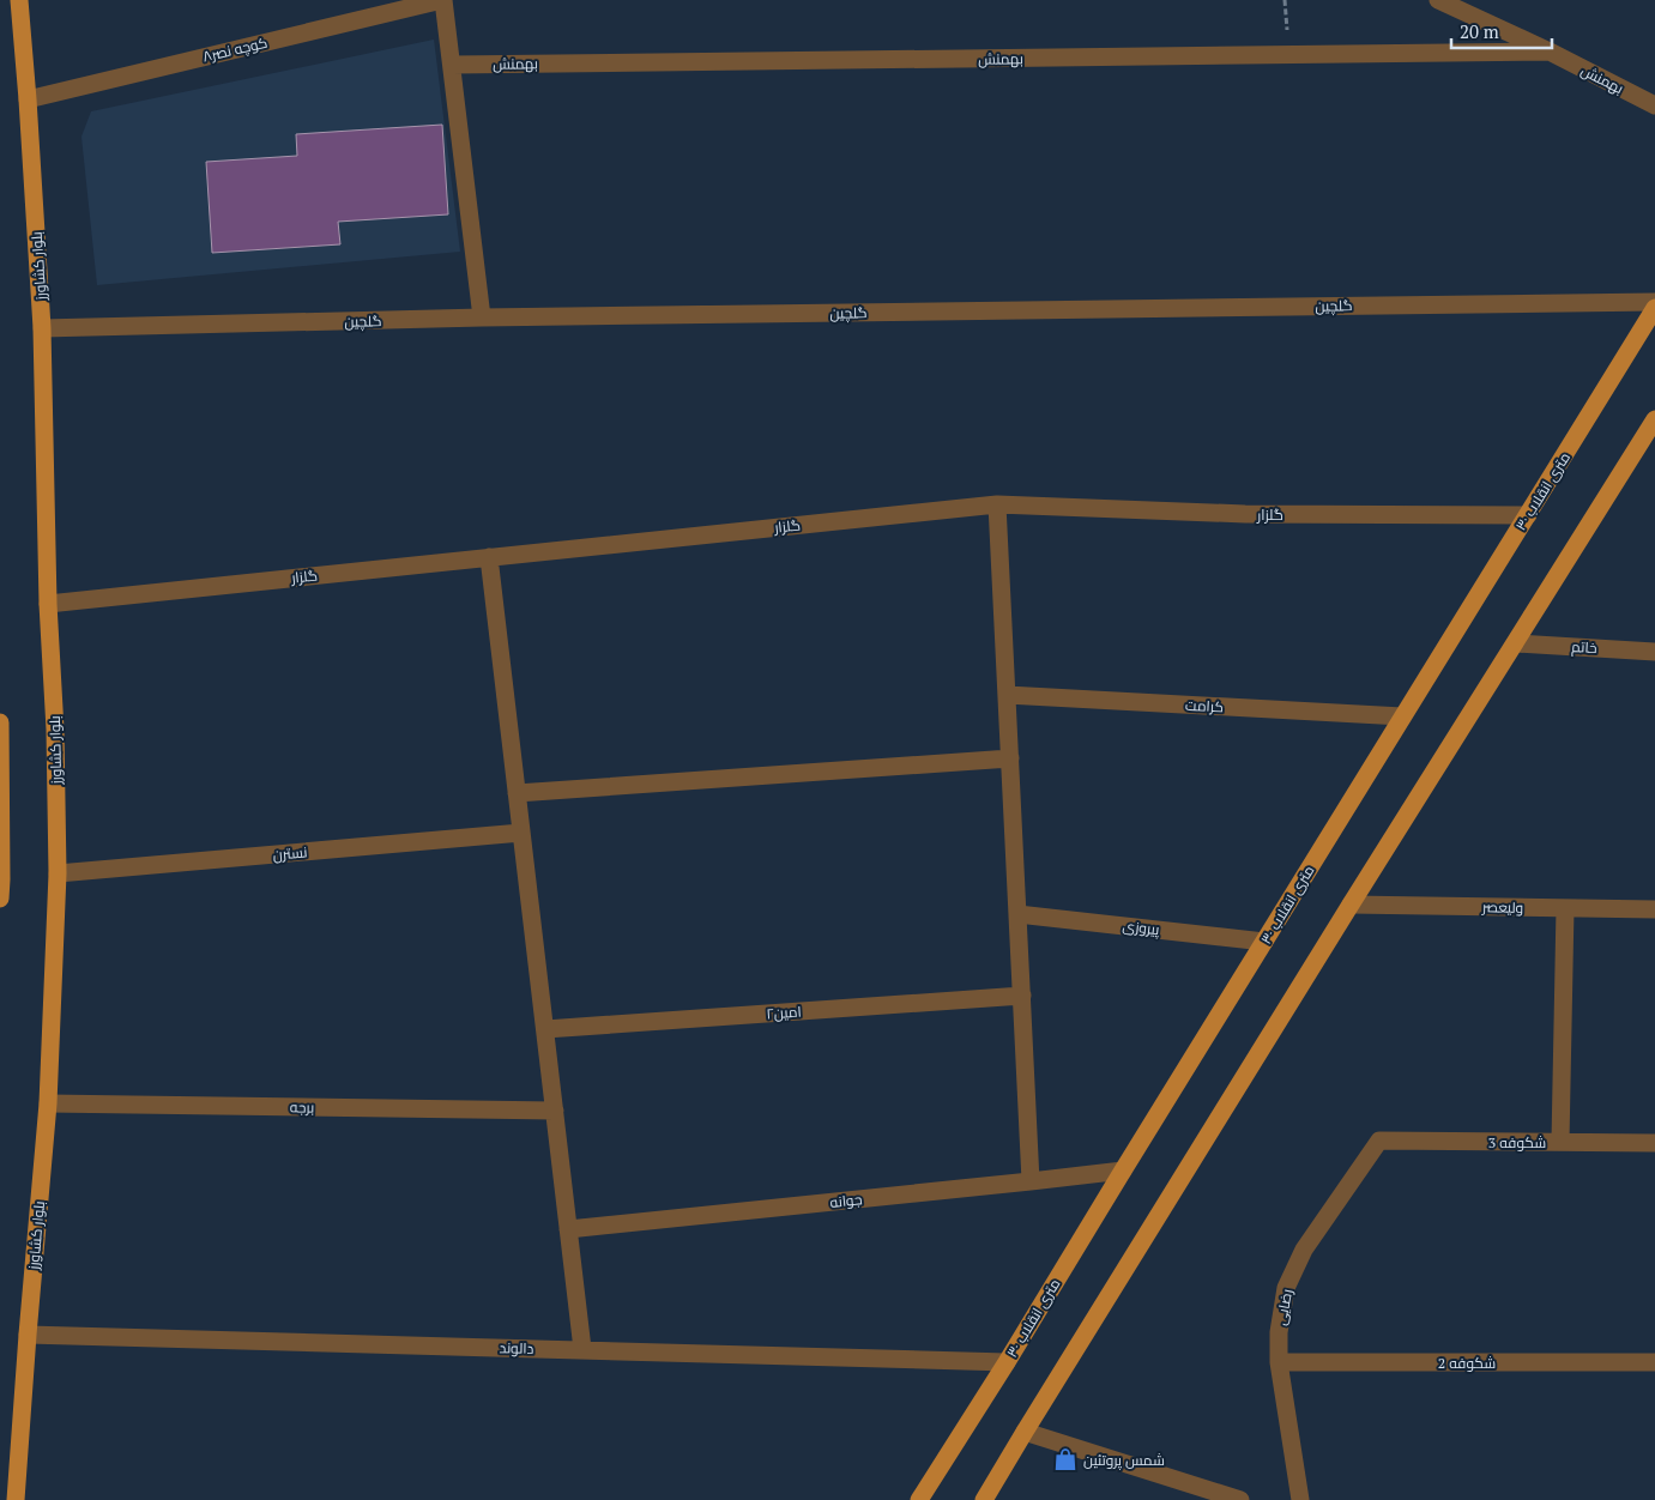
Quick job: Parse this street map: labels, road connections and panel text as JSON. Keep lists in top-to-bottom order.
{
  "streets": {
    "main road": ["بلوار کشاورز", "۳۰ متری انقلاب"],
    "street": [
      "کوچه نصر۸",
      "بهمنش",
      "گلچین",
      "گلزار",
      "خاتم",
      "کرامت",
      "نسترن",
      "ولیعصر",
      "پیروزی",
      "امین۲",
      "برجه",
      "شکوفه 3",
      "جوانه",
      "رضایی",
      "دالوند",
      "شکوفه 2"
    ]
  },
  "crossings": [
    ["کوچه نصر۸", "بلوار کشاورز"],
    ["بلوار کشاورز", "گلچین"],
    ["بلوار کشاورز", "گلزار"],
    ["بلوار کشاورز", "نسترن"],
    ["بلوار کشاورز", "برجه"],
    ["بلوار کشاورز", "دالوند"],
    ["۳۰ متری انقلاب", "گلزار"],
    ["۳۰ متری انقلاب", "کرامت"],
    ["۳۰ متری انقلاب", "پیروزی"],
    ["۳۰ متری انقلاب", "جوانه"],
    ["۳۰ متری انقلاب", "دالوند"],
    ["شکوفه 3", "رضایی"],
    ["رضایی", "شکوفه 2"]
  ],
  "places": {
    "shop": ["شمس پروتئین"]
  },
  "scale_bar": "20 m"
}
